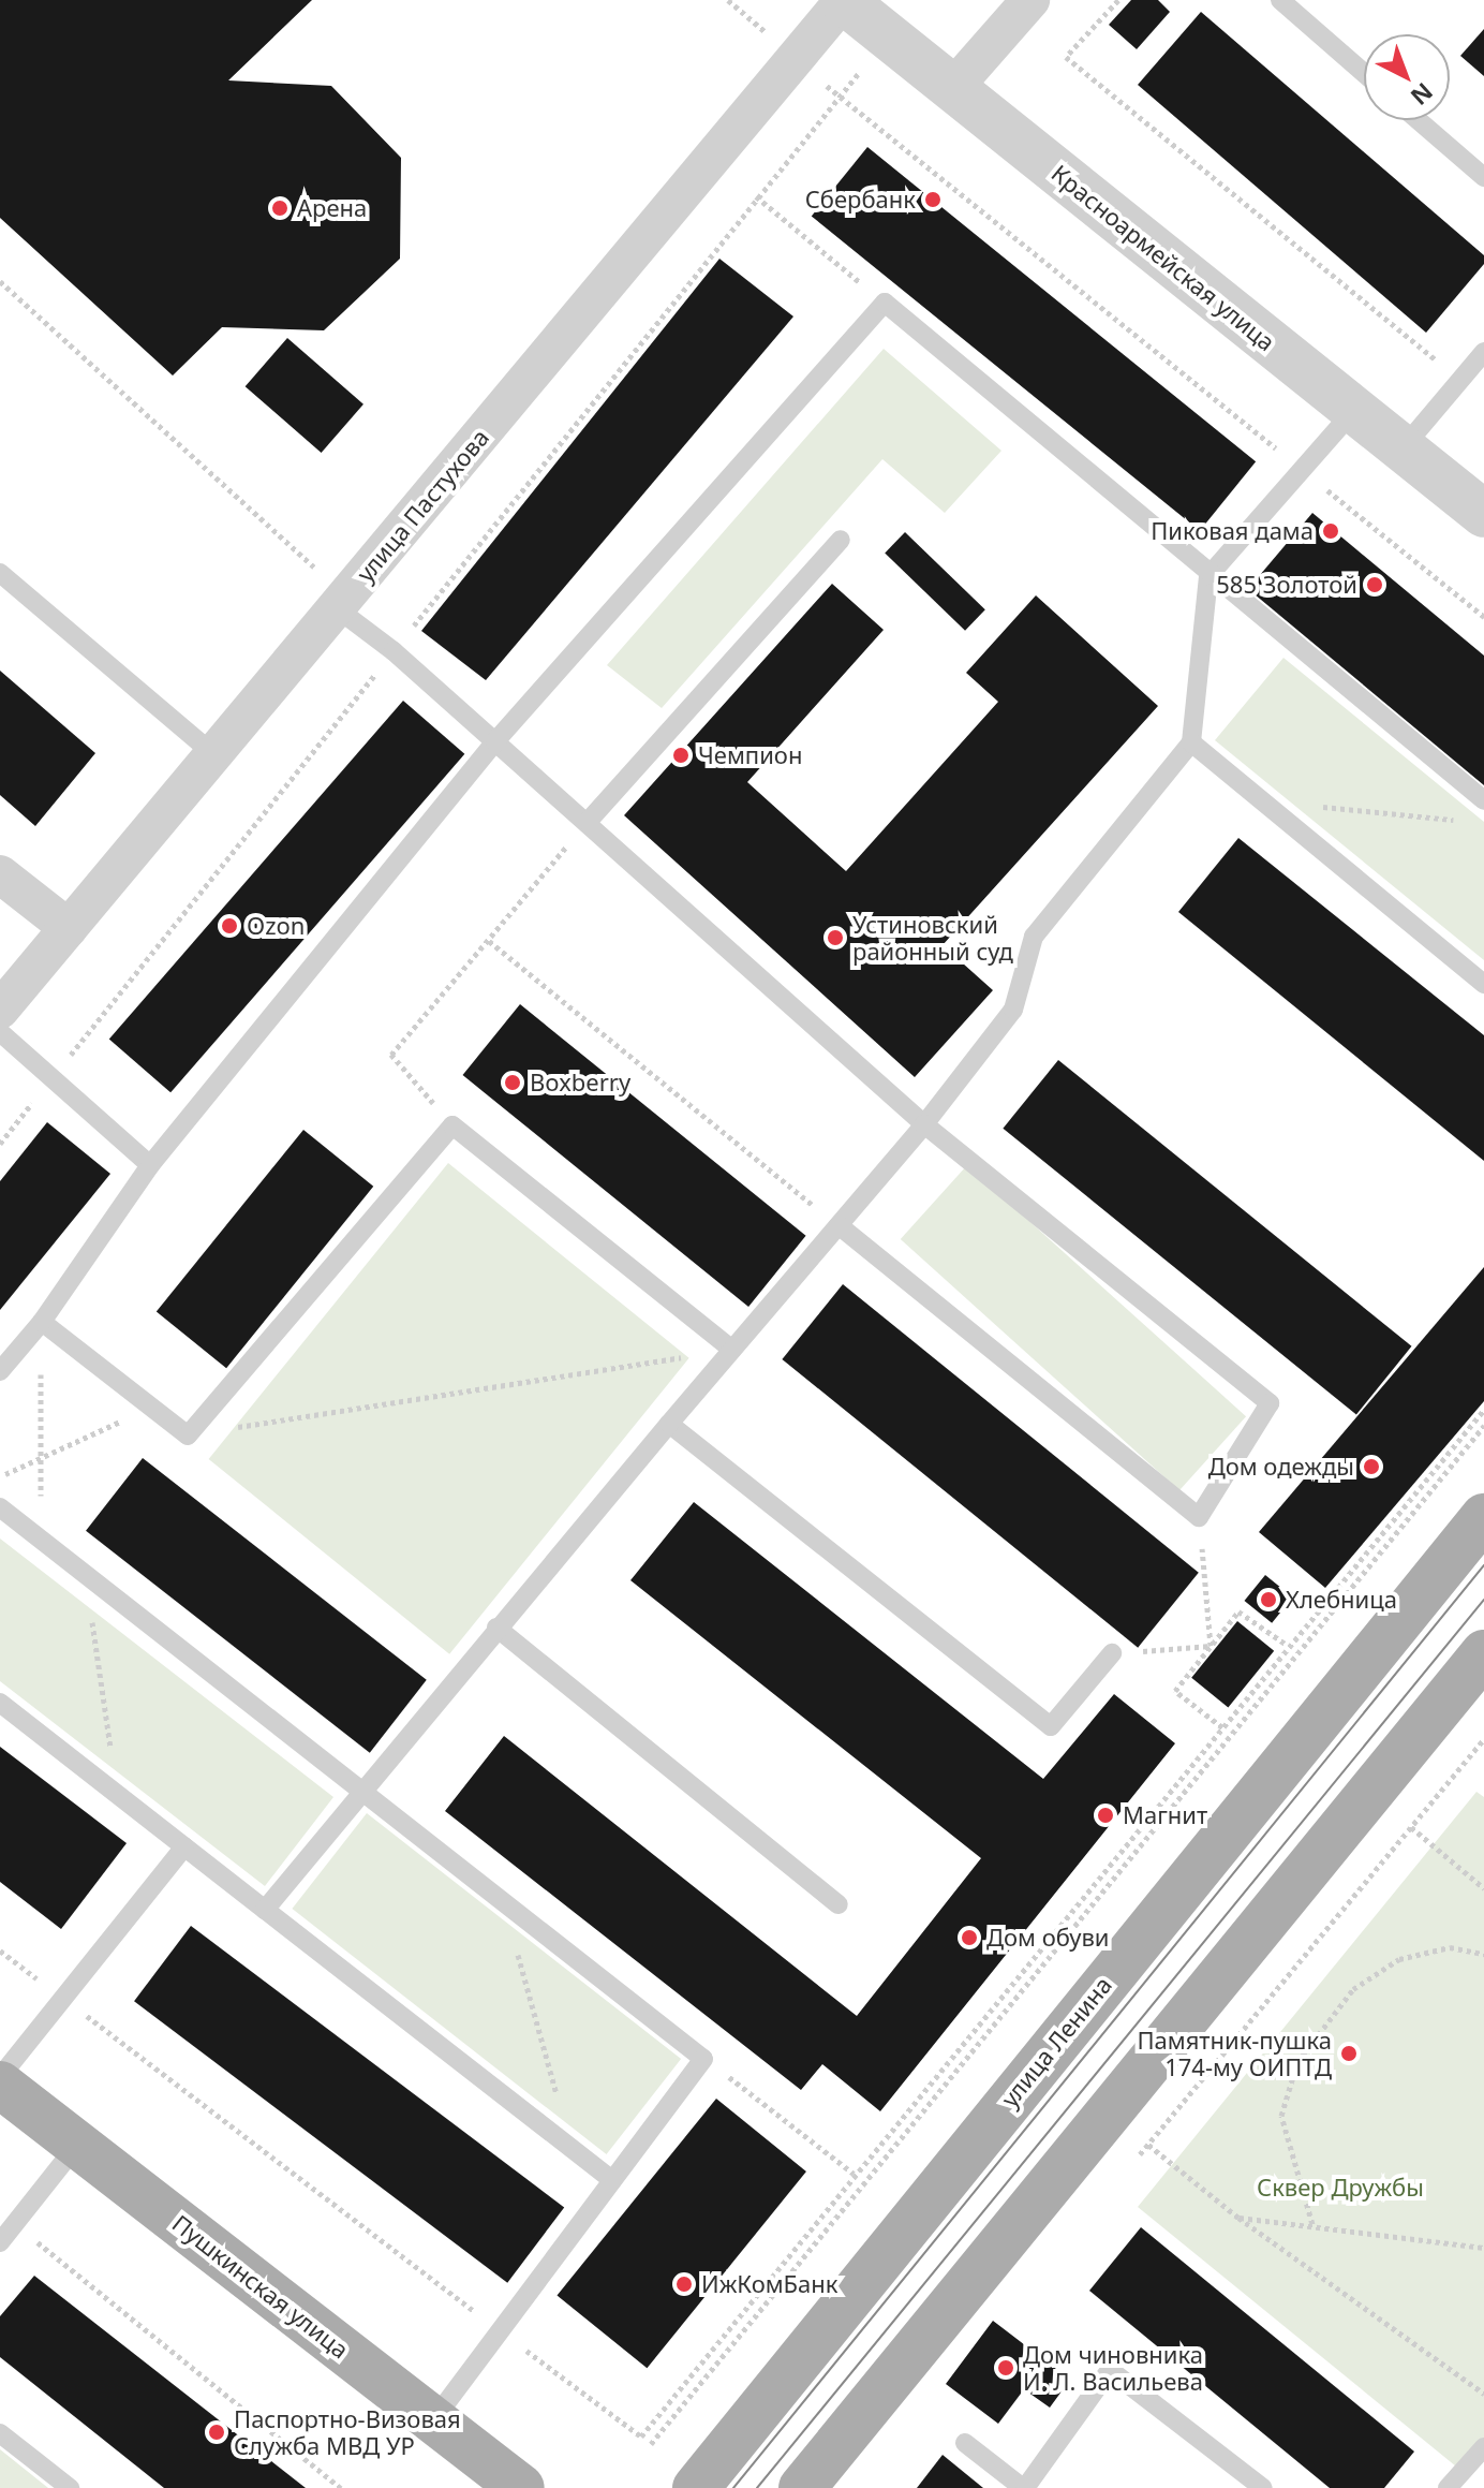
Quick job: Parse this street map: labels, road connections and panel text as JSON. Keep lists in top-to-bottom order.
{
  "streets": {
    "main road": ["улица Ленина", "Пушкинская улица"],
    "street": ["Красноармейская улица", "улица Пастухова"]
  },
  "crossings": [
    ["Красноармейская улица", "улица Пастухова"]
  ],
  "parks": ["Сквер Дружбы"],
  "places": [
    "Сбербанк",
    "Арена",
    "Пиковая дама",
    "585 Золотой",
    "Чемпион",
    "Ozon",
    "Устиновский районный суд",
    "Boxberry",
    "Дом одежды",
    "Хлебница",
    "Магнит",
    "Дом обуви",
    "Памятник-пушка 174-му ОИПТД",
    "ИжКомБанк",
    "Дом чиновника И. Л. Васильева",
    "Паспортно-Визовая Служба МВД УР"
  ],
  "north": "bottom right"
}
